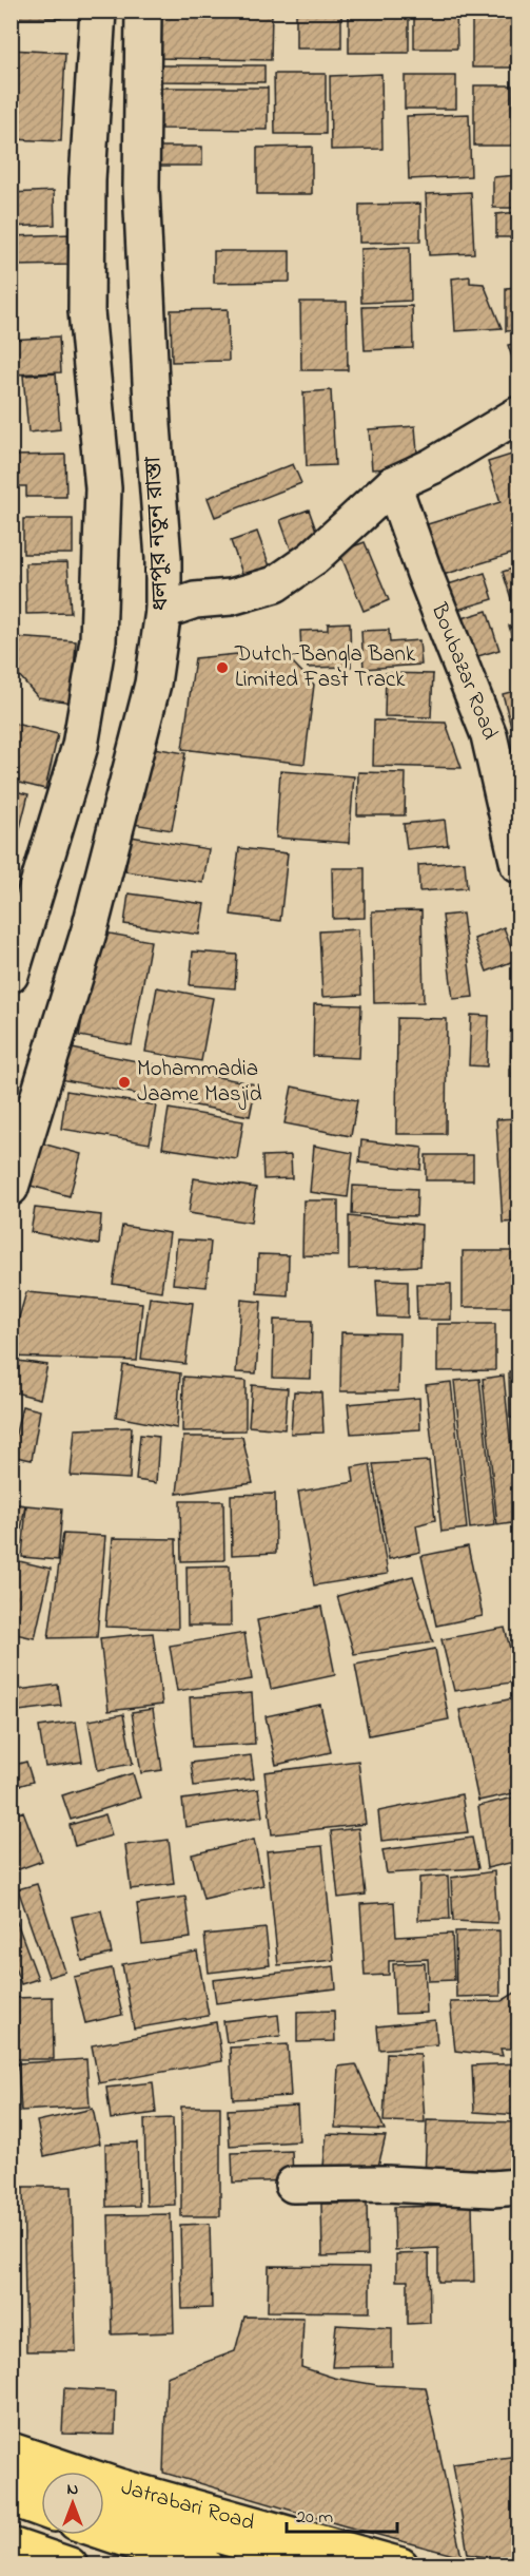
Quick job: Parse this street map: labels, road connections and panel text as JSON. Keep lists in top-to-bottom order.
{
  "streets": {
    "main road": ["ধলপুর নতুন রাস্তা", "Boubazar Road", "Jatrabari Road"]
  },
  "places": ["Dutch-Bangla Bank Limited Fast Track", "Mohammadia Jaame Masjid"],
  "scale_bar": "20 m",
  "north": "top"
}
